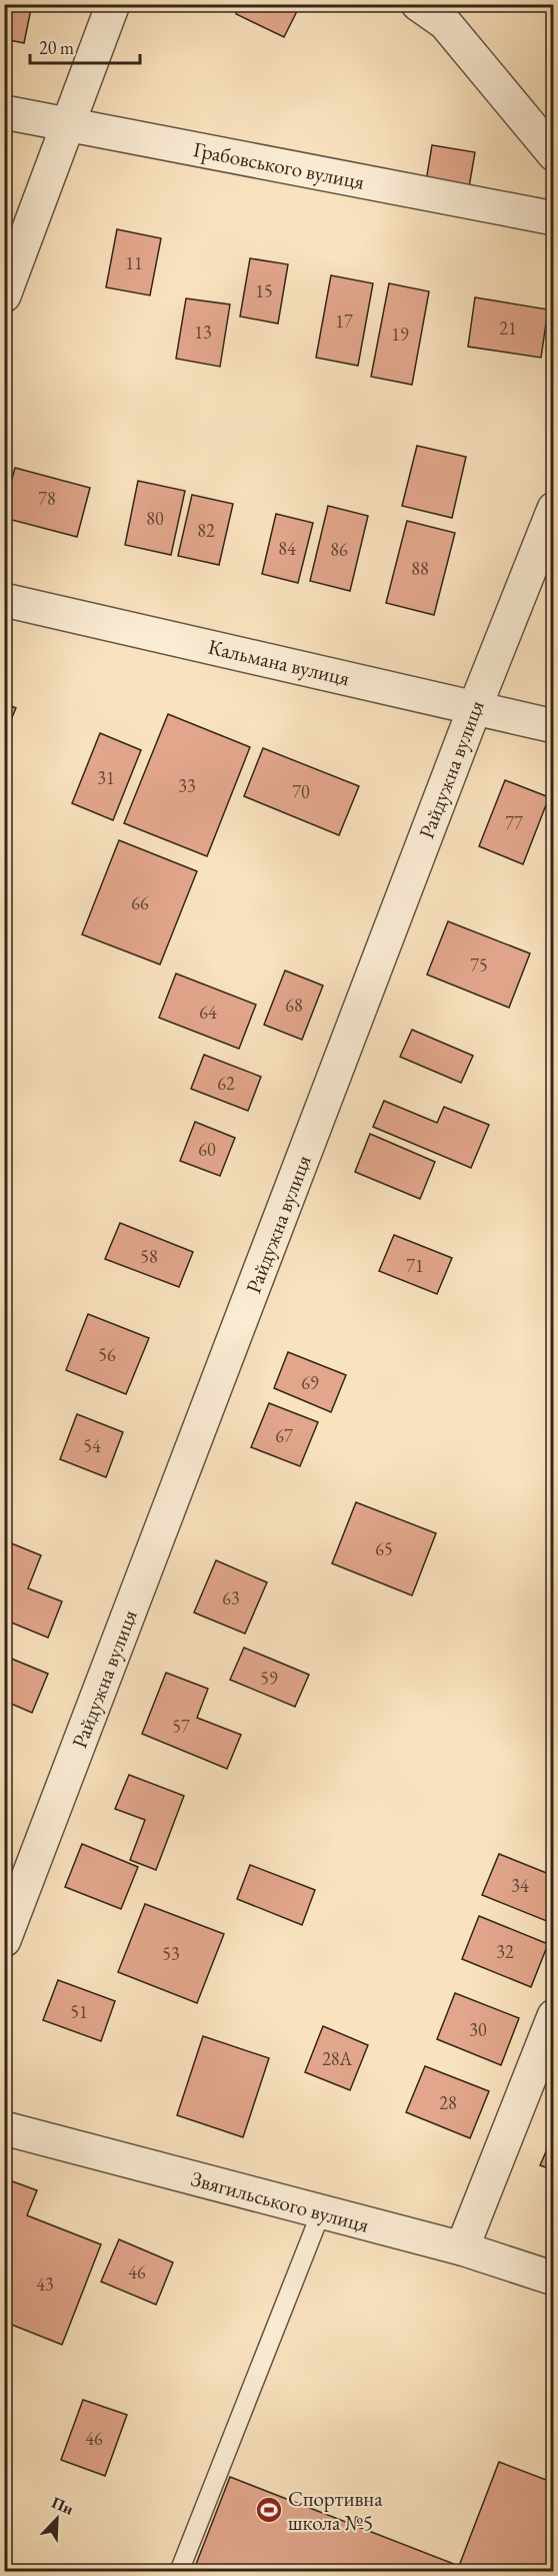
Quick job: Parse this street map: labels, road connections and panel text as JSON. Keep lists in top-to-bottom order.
{
  "streets": {
    "street": [
      "Грабовського вулиця",
      "Кальмана вулиця",
      "Райдужна вулиця",
      "Звягильського вулиця"
    ]
  },
  "crossings": [
    ["Кальмана вулиця", "Райдужна вулиця"]
  ],
  "places": {
    "sports": ["Спортивна школа №5"]
  },
  "house_numbers": [
    "11",
    "15",
    "17",
    "21",
    "13",
    "19",
    "78",
    "80",
    "82",
    "84",
    "86",
    "88",
    "31",
    "33",
    "70",
    "77",
    "66",
    "75",
    "68",
    "64",
    "62",
    "60",
    "58",
    "71",
    "56",
    "69",
    "67",
    "54",
    "65",
    "63",
    "59",
    "57",
    "34",
    "32",
    "53",
    "51",
    "30",
    "28А",
    "28",
    "46",
    "43",
    "46"
  ],
  "scale_bar": "20 m",
  "north": "top right"
}
